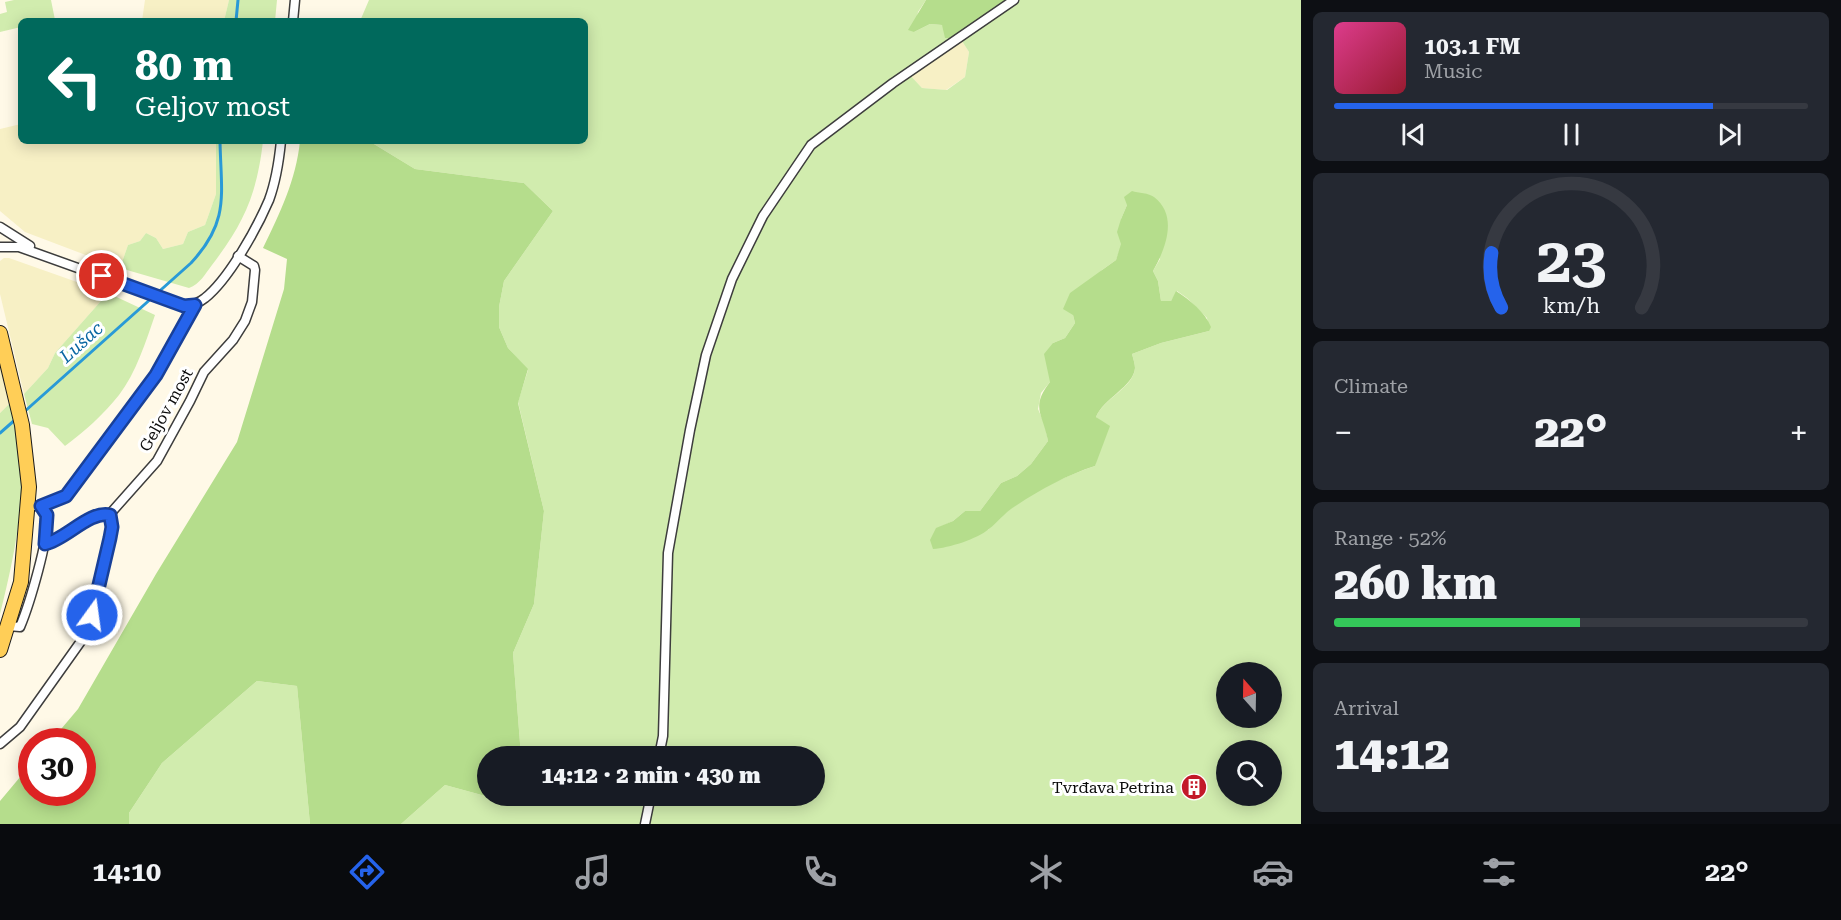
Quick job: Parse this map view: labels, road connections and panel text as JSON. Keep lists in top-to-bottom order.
{
  "streets": {
    "street": ["Geljov most"]
  },
  "water": ["Lušac"],
  "places": {
    "building": ["Tvrđava Petrina"]
  },
  "north": "top",
  "page": {
    "turn": ["80 m", "Geljov most"],
    "song": ["103.1 FM", "Music"],
    "tile": [
      "Climate",
      ["Range · 52%", "260 km"],
      ["Arrival", "14:12"]
    ],
    "heat": ["−", "22°", "+"],
    "limit": "30",
    "trip": "14:12 · 2 min · 430 m",
    "tabs": ["14:10", "22°"],
    "gauge": ["23", "km/h"]
  }
}
